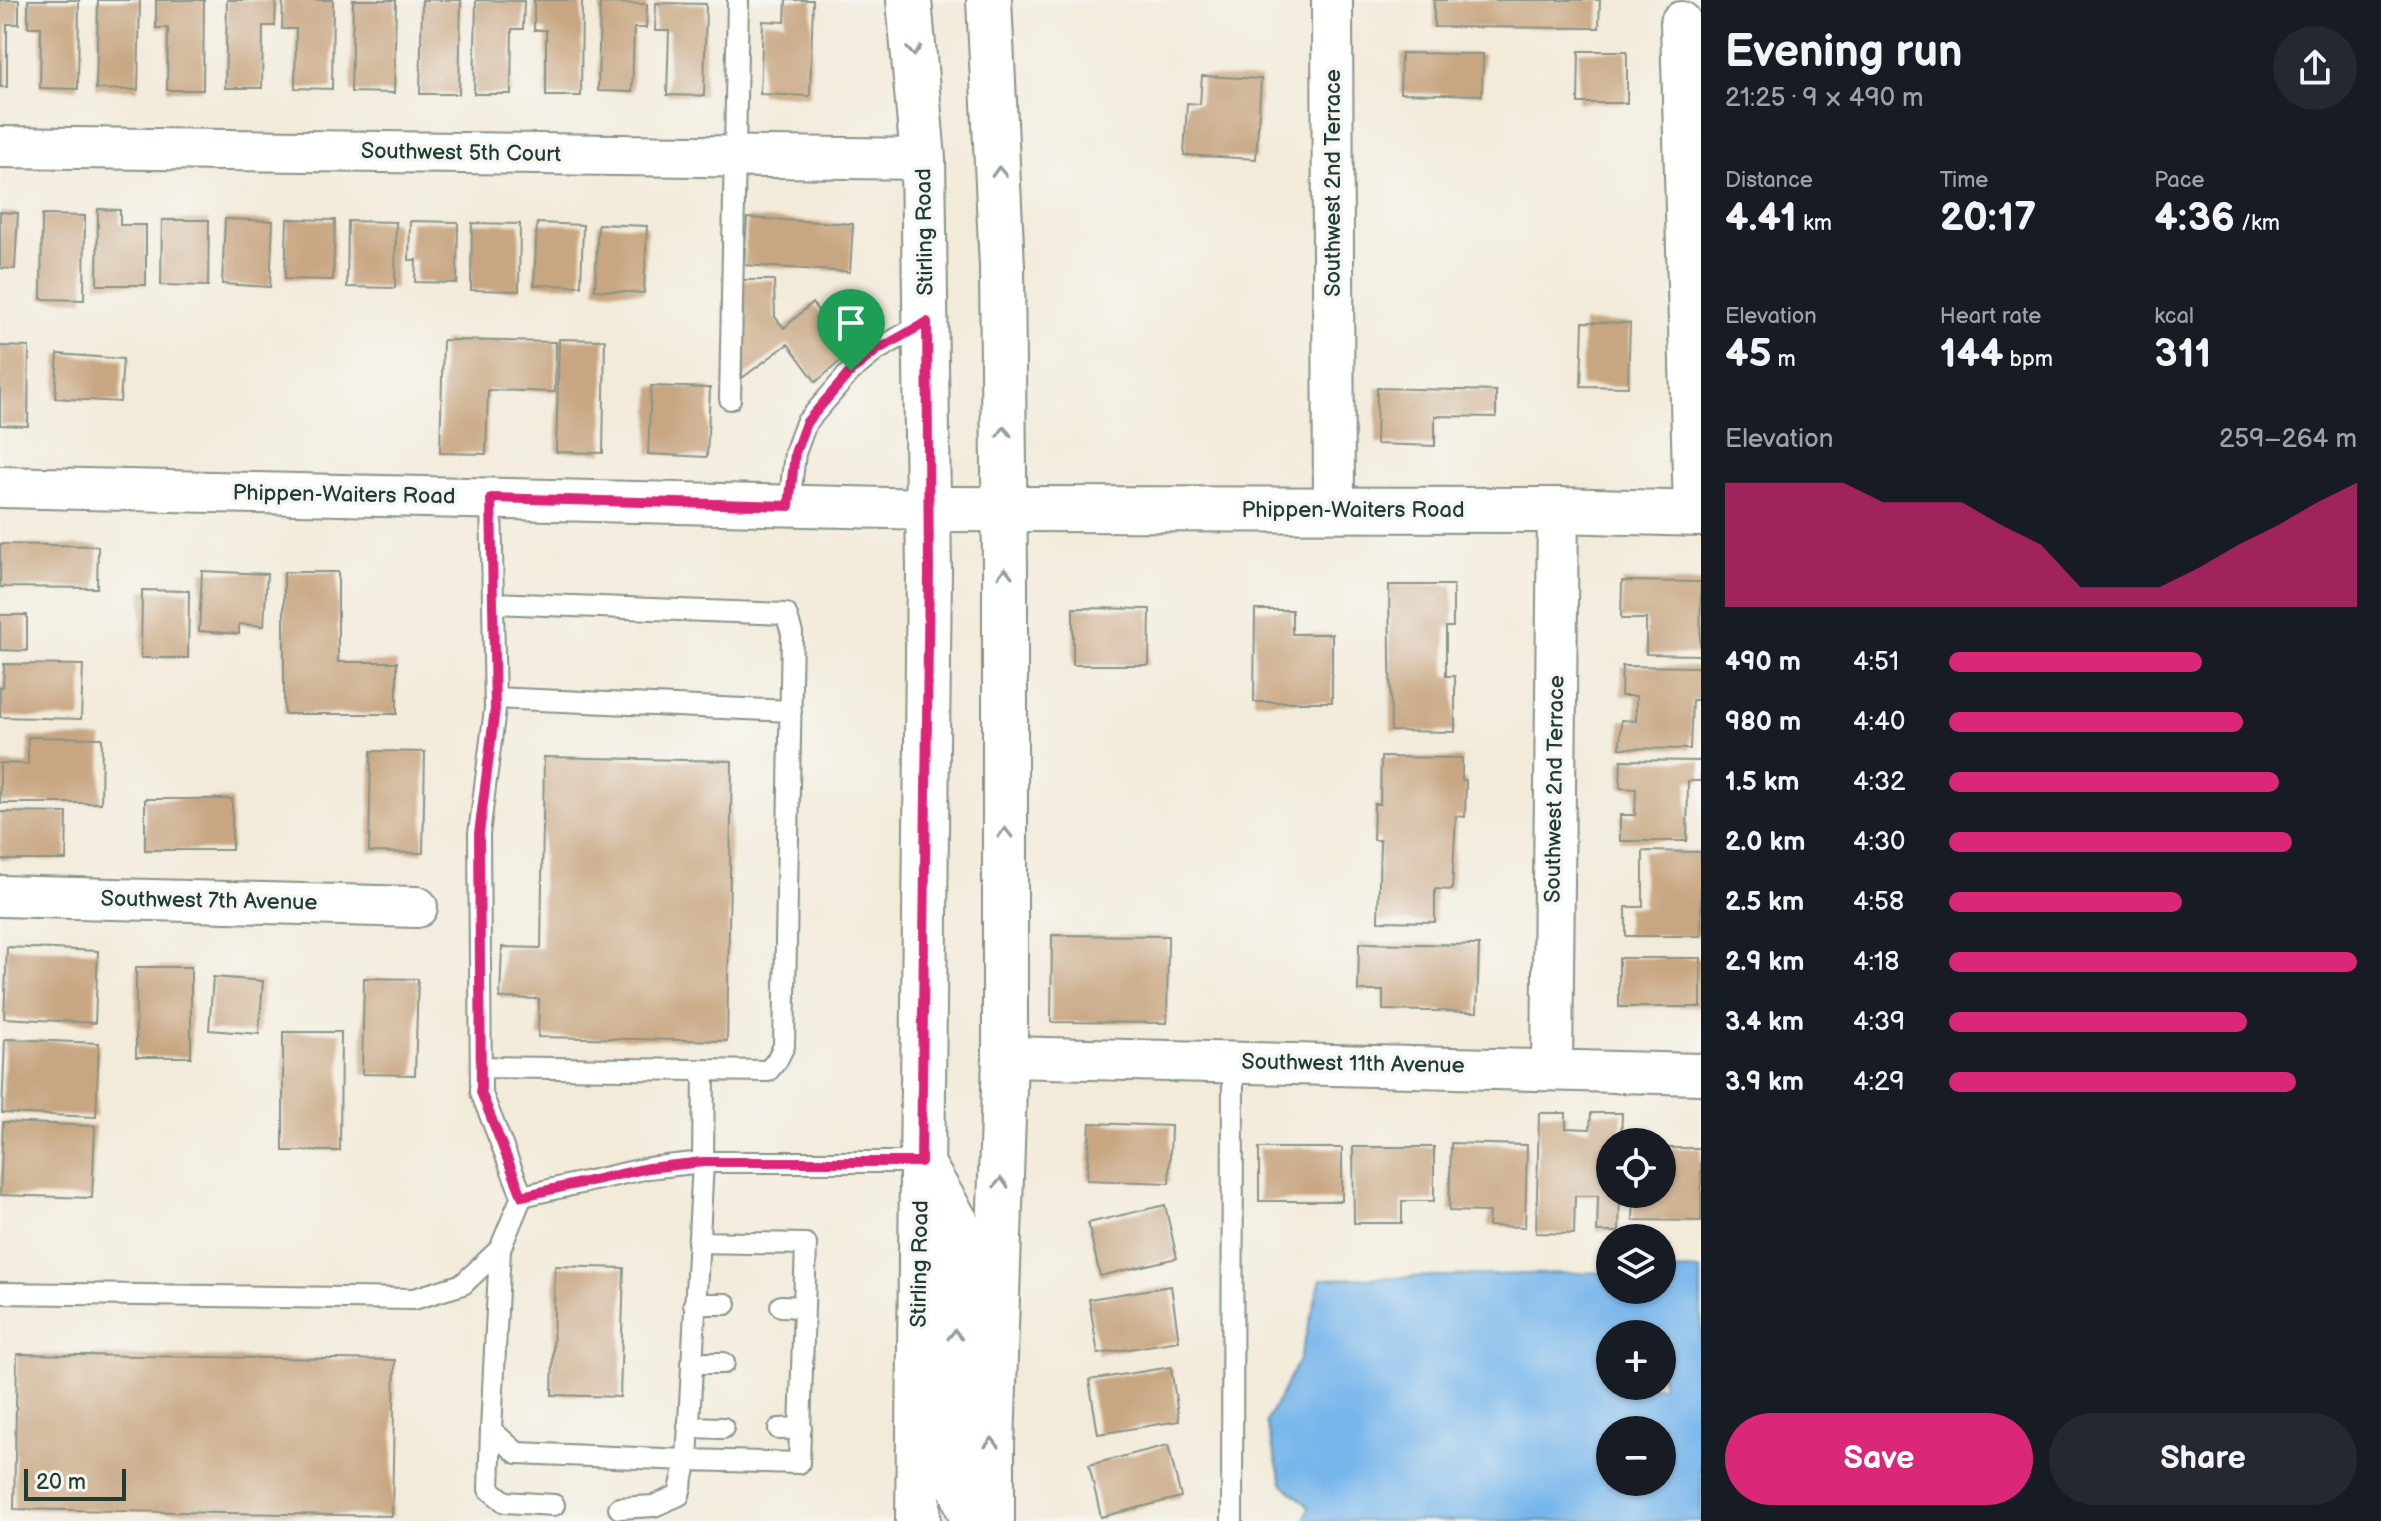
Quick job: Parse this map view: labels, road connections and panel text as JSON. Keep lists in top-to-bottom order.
{
  "streets": {
    "main road": ["Stirling Road", "Phippen-Waiters Road"],
    "street": [
      "Southwest 5th Court",
      "Southwest 2nd Terrace",
      "Southwest 7th Avenue",
      "Southwest 11th Avenue"
    ]
  },
  "crossings": [
    ["Southwest 5th Court", "Stirling Road"],
    ["Southwest 2nd Terrace", "Phippen-Waiters Road"],
    ["Southwest 2nd Terrace", "Southwest 11th Avenue"],
    ["Stirling Road", "Phippen-Waiters Road"]
  ],
  "scale_bar": "20 m",
  "page": {
    "heading": ["Evening run", "21:25 · 9 × 490 m"],
    "stats": [
      ["Distance", "4.41 km"],
      ["Time", "20:17"],
      ["Pace", "4:36 /km"],
      ["Elevation", "45 m"],
      ["Heart rate", "144 bpm"],
      ["kcal", "311"]
    ],
    "chart": ["Elevation", "259–264 m"],
    "list": [
      {
        "name": "490 m",
        "note": "4:51"
      },
      {
        "name": "980 m",
        "note": "4:40"
      },
      {
        "name": "1.5 km",
        "note": "4:32"
      },
      {
        "name": "2.0 km",
        "note": "4:30"
      },
      {
        "name": "2.5 km",
        "note": "4:58"
      },
      {
        "name": "2.9 km",
        "note": "4:18"
      },
      {
        "name": "3.4 km",
        "note": "4:39"
      },
      {
        "name": "3.9 km",
        "note": "4:29"
      }
    ],
    "map_buttons": ["+", "−"],
    "buttons": ["Save", "Share"],
    "scale": "20 m"
  }
}
